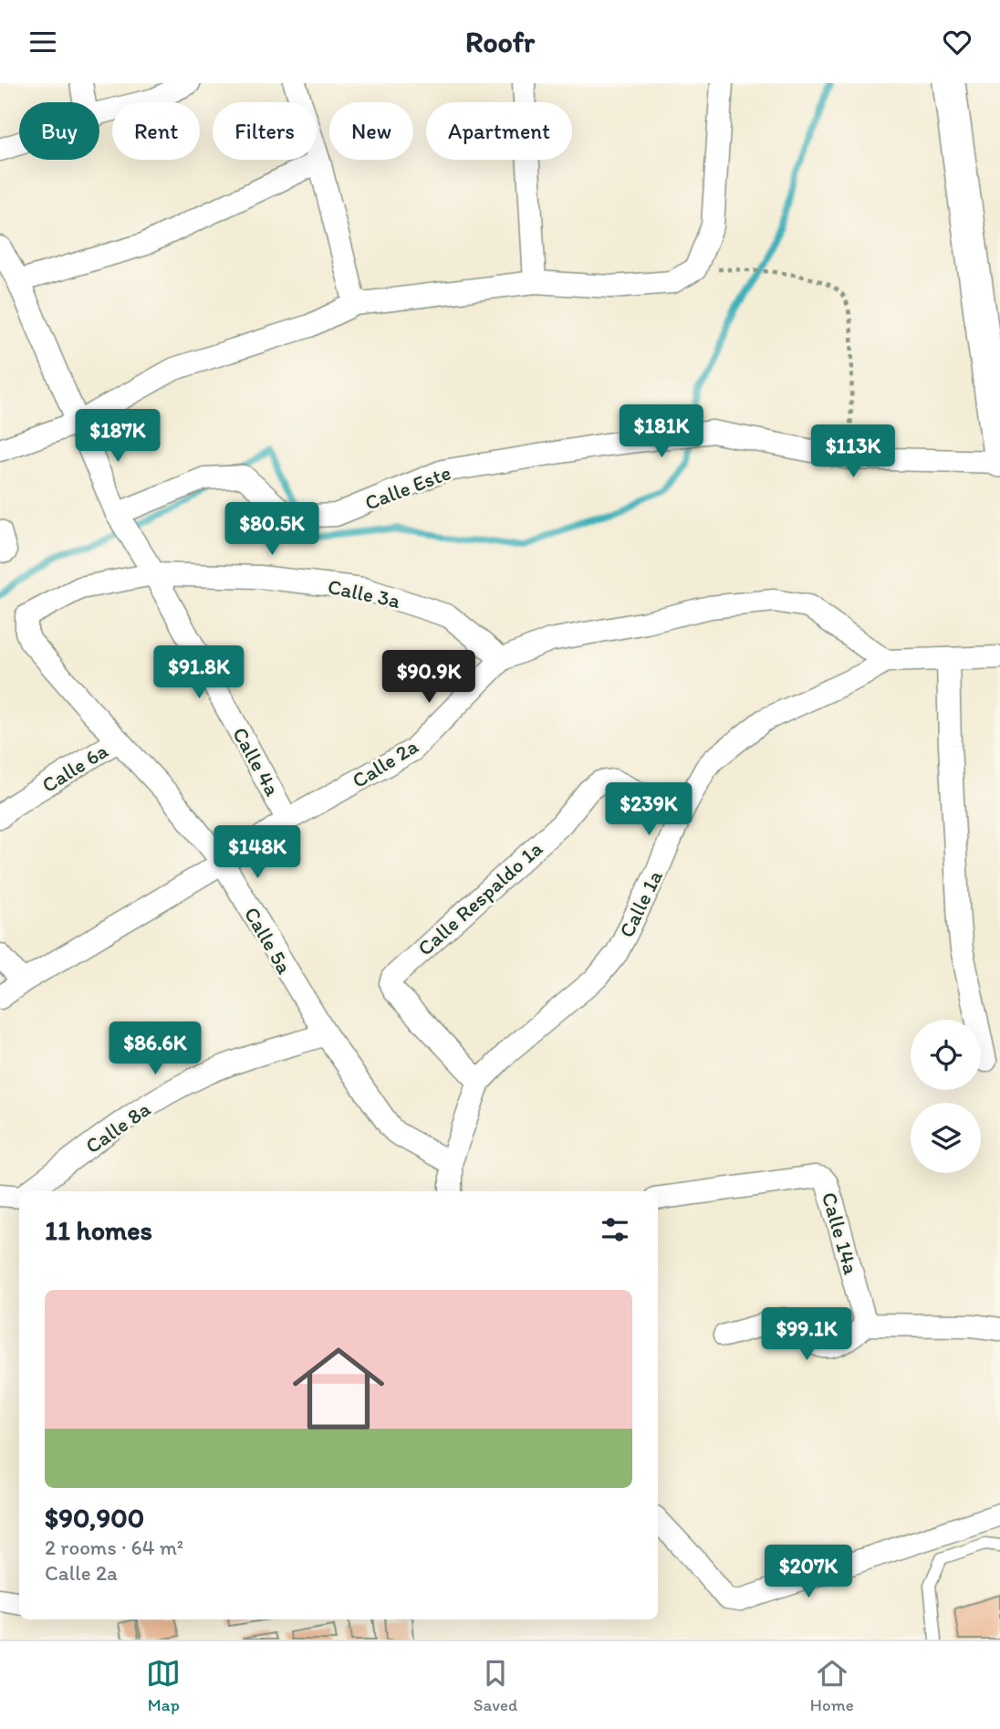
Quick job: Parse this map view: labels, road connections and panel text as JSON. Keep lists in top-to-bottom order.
{
  "streets": {
    "street": [
      "Calle Este",
      "Calle 3a",
      "Calle 4a",
      "Calle 2a",
      "Calle 6a",
      "Calle Respaldo 1a",
      "Calle 1a",
      "Calle 5a",
      "Calle 8a",
      "Calle 14a"
    ]
  },
  "crossings": [
    ["Calle Este", "Calle 4a"],
    ["Calle 3a", "Calle 4a"],
    ["Calle 3a", "Calle 2a"],
    ["Calle 3a", "Calle 5a"],
    ["Calle 4a", "Calle 2a"],
    ["Calle 2a", "Calle 1a"],
    ["Calle 2a", "Calle 5a"],
    ["Calle 6a", "Calle 5a"],
    ["Calle Respaldo 1a", "Calle 1a"],
    ["Calle 1a", "Calle 5a"],
    ["Calle 5a", "Calle 8a"]
  ],
  "page": {
    "header": "Roofr",
    "chip": [
      "Buy",
      "Rent",
      "Filters",
      "New",
      "Apartment"
    ],
    "price": [
      "$181K",
      "$187K",
      "$113K",
      "$80.5K",
      "$91.8K",
      "$90.9K",
      "$239K",
      "$148K",
      "$86.6K",
      "$99.1K",
      "$207K"
    ],
    "heading": "11 homes",
    "list": [
      {
        "name": "$90,900",
        "note": "2 rooms · 64 m² · Calle 2a"
      }
    ],
    "tabs": ["Map", "Saved", "Home"]
  }
}
